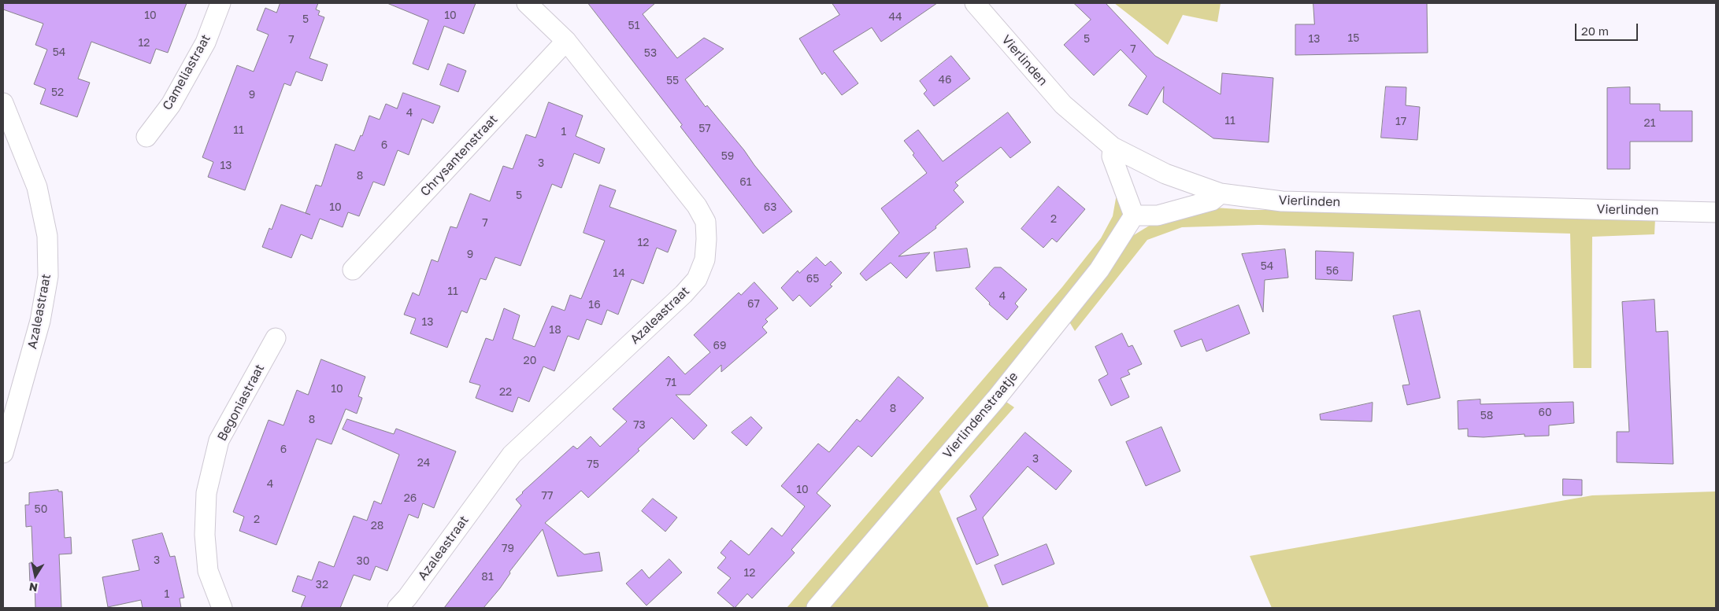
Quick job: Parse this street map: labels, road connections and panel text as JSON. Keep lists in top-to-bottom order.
{
  "streets": {
    "street": [
      "Vierlinden",
      "Cameliastraat",
      "Chrysantenstraat",
      "Azaleastraat",
      "Begoniastraat",
      "Vierlindenstraatje"
    ]
  },
  "crossings": [
    ["Chrysantenstraat", "Azaleastraat"]
  ],
  "house_numbers": [
    "10",
    "10",
    "44",
    "5",
    "51",
    "15",
    "5",
    "13",
    "7",
    "12",
    "7",
    "54",
    "53",
    "46",
    "55",
    "52",
    "9",
    "4",
    "11",
    "17",
    "21",
    "57",
    "11",
    "1",
    "6",
    "59",
    "3",
    "13",
    "8",
    "61",
    "5",
    "10",
    "63",
    "2",
    "7",
    "12",
    "9",
    "54",
    "56",
    "14",
    "65",
    "11",
    "4",
    "67",
    "16",
    "13",
    "18",
    "69",
    "20",
    "71",
    "10",
    "22",
    "8",
    "60",
    "58",
    "8",
    "73",
    "6",
    "3",
    "24",
    "75",
    "4",
    "10",
    "77",
    "26",
    "50",
    "2",
    "28",
    "79",
    "3",
    "30",
    "12",
    "81",
    "32",
    "1"
  ],
  "scale_bar": "20 m",
  "north": "bottom"
}
